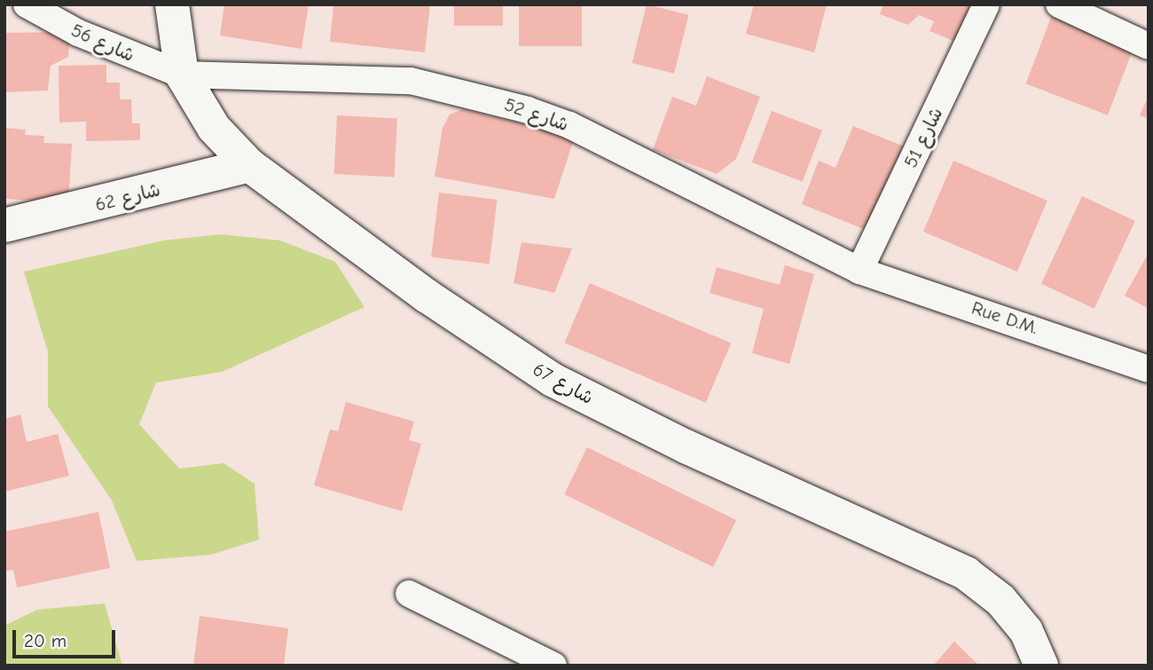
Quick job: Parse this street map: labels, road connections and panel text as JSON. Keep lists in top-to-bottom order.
{
  "streets": {
    "main road": ["شارع 62", "شارع 67"],
    "street": [
      "شارع 56",
      "شارع 52",
      "شارع 51",
      "Rue D.M."
    ]
  },
  "crossings": [
    ["شارع 56", "شارع 52"],
    ["شارع 56", "شارع 67"],
    ["شارع 52", "شارع 51"],
    ["شارع 52", "Rue D.M."],
    ["شارع 52", "شارع 67"],
    ["شارع 51", "Rue D.M."],
    ["شارع 62", "شارع 67"]
  ],
  "scale_bar": "20 m"
}
